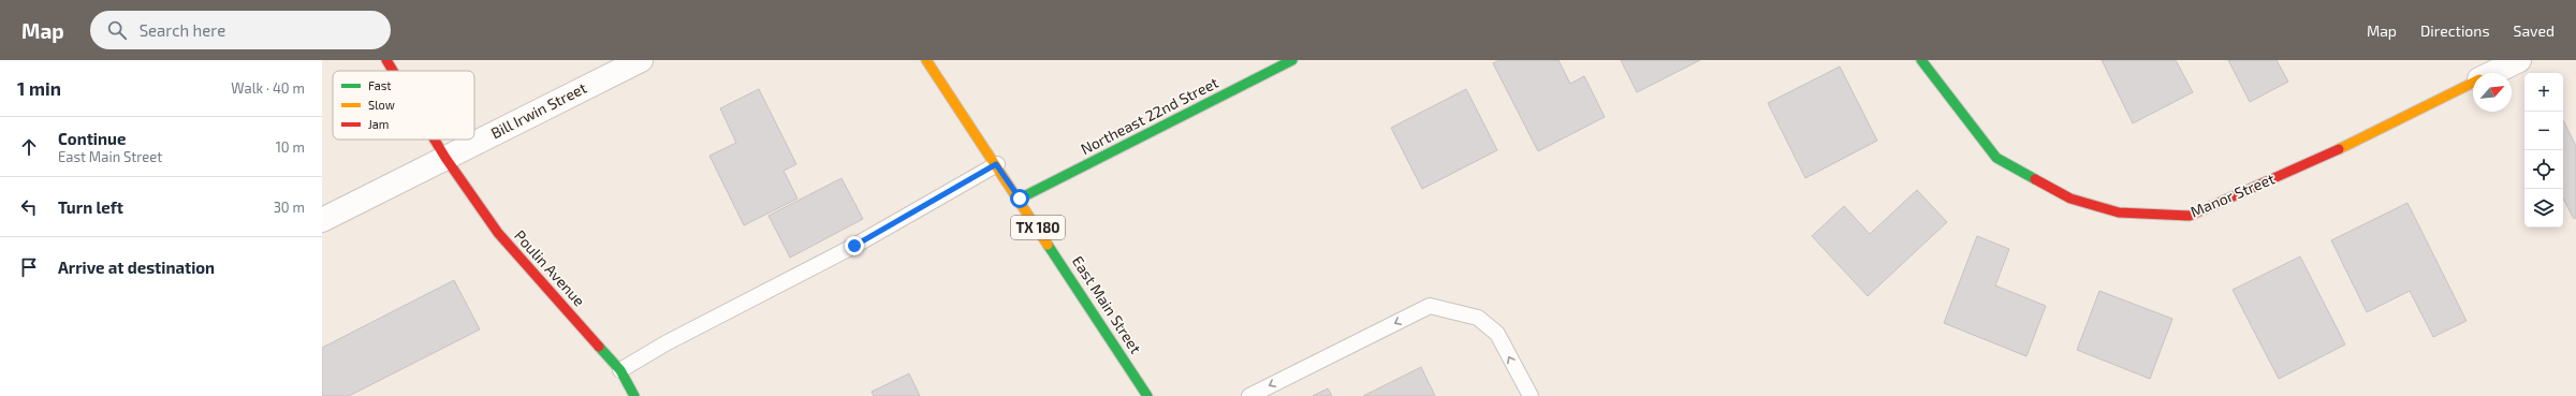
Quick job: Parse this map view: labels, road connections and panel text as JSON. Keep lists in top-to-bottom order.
{
  "streets": {
    "street": [
      "Bill Irwin Street",
      "Northeast 22nd Street",
      "Manor Street",
      "TX 180",
      "Poulin Avenue",
      "East Main Street"
    ]
  },
  "crossings": [
    ["Bill Irwin Street", "Poulin Avenue"],
    ["Northeast 22nd Street", "East Main Street"]
  ],
  "legend": ["Fast", "Slow", "Jam"],
  "north": "top right",
  "page": {
    "header": "Map",
    "search": "Search here",
    "nav": ["Map", "Directions", "Saved"],
    "heading": ["1 min", "Walk · 40 m"],
    "map_buttons": ["+", "−"],
    "list": [
      ["Continue", "East Main Street", "10 m"],
      ["Turn left", "30 m"],
      "Arrive at destination"
    ]
  }
}
